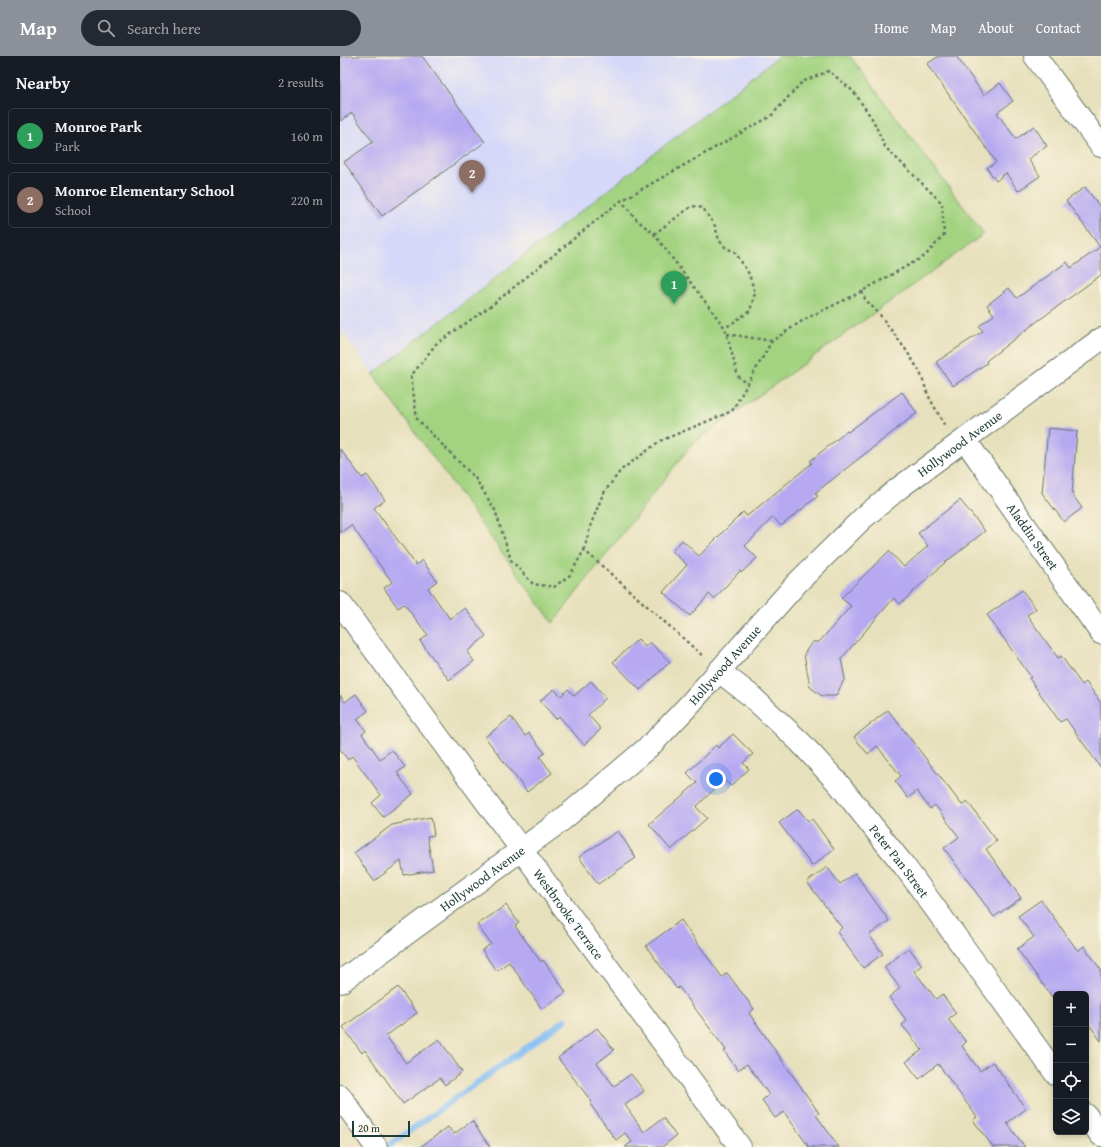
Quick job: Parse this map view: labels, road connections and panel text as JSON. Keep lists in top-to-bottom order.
{
  "streets": {
    "street": [
      "Hollywood Avenue",
      "Aladdin Street",
      "Peter Pan Street",
      "Westbrooke Terrace"
    ]
  },
  "crossings": [
    ["Hollywood Avenue", "Aladdin Street"],
    ["Hollywood Avenue", "Peter Pan Street"],
    ["Hollywood Avenue", "Westbrooke Terrace"]
  ],
  "scale_bar": "20 m",
  "page": {
    "header": "Map",
    "search": "Search here",
    "nav": [
      "Home",
      "Map",
      "About",
      "Contact"
    ],
    "heading": ["Nearby", "2 results"],
    "list": [
      {
        "mark": "1",
        "name": "Monroe Park",
        "note": "Park",
        "value": "160 m"
      },
      {
        "mark": "2",
        "name": "Monroe Elementary School",
        "note": "School",
        "value": "220 m"
      }
    ],
    "pins": ["2", "1"],
    "map_buttons": ["+", "−"],
    "scale": "20 m"
  }
}
